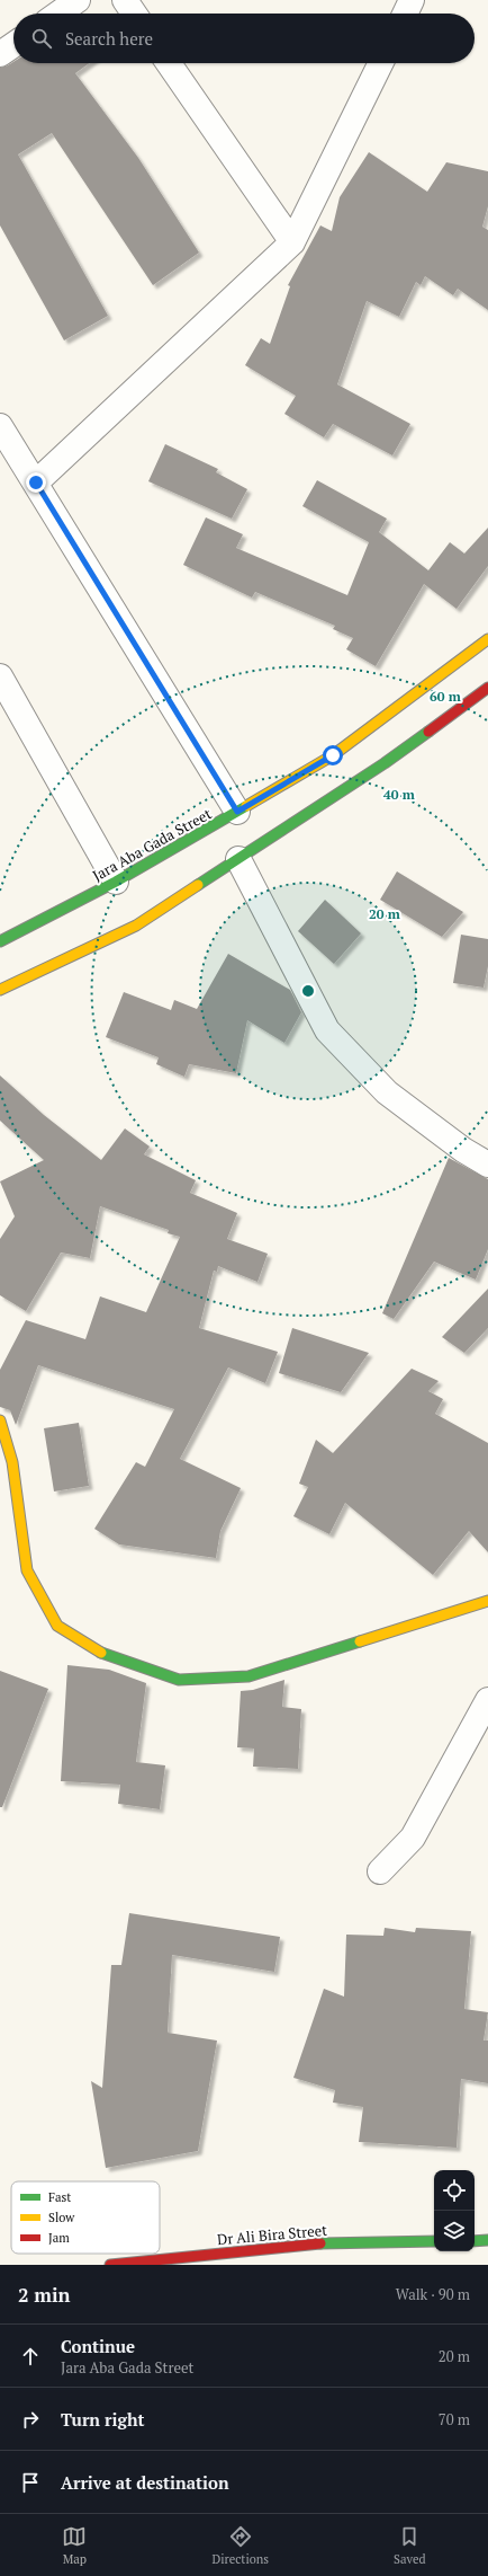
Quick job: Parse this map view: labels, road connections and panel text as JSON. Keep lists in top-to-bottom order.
{
  "streets": {
    "main road": ["Jara Aba Gada Street", "Dr Ali Bira Street"]
  },
  "legend": ["Fast", "Slow", "Jam"],
  "page": {
    "search": "Search here",
    "heading": ["2 min", "Walk · 90 m"],
    "list": [
      ["Continue", "Jara Aba Gada Street", "20 m"],
      ["Turn right", "70 m"],
      "Arrive at destination"
    ],
    "nav": ["Map", "Directions", "Saved"]
  },
  "rings": ["60 m", "40 m", "20 m"]
}
